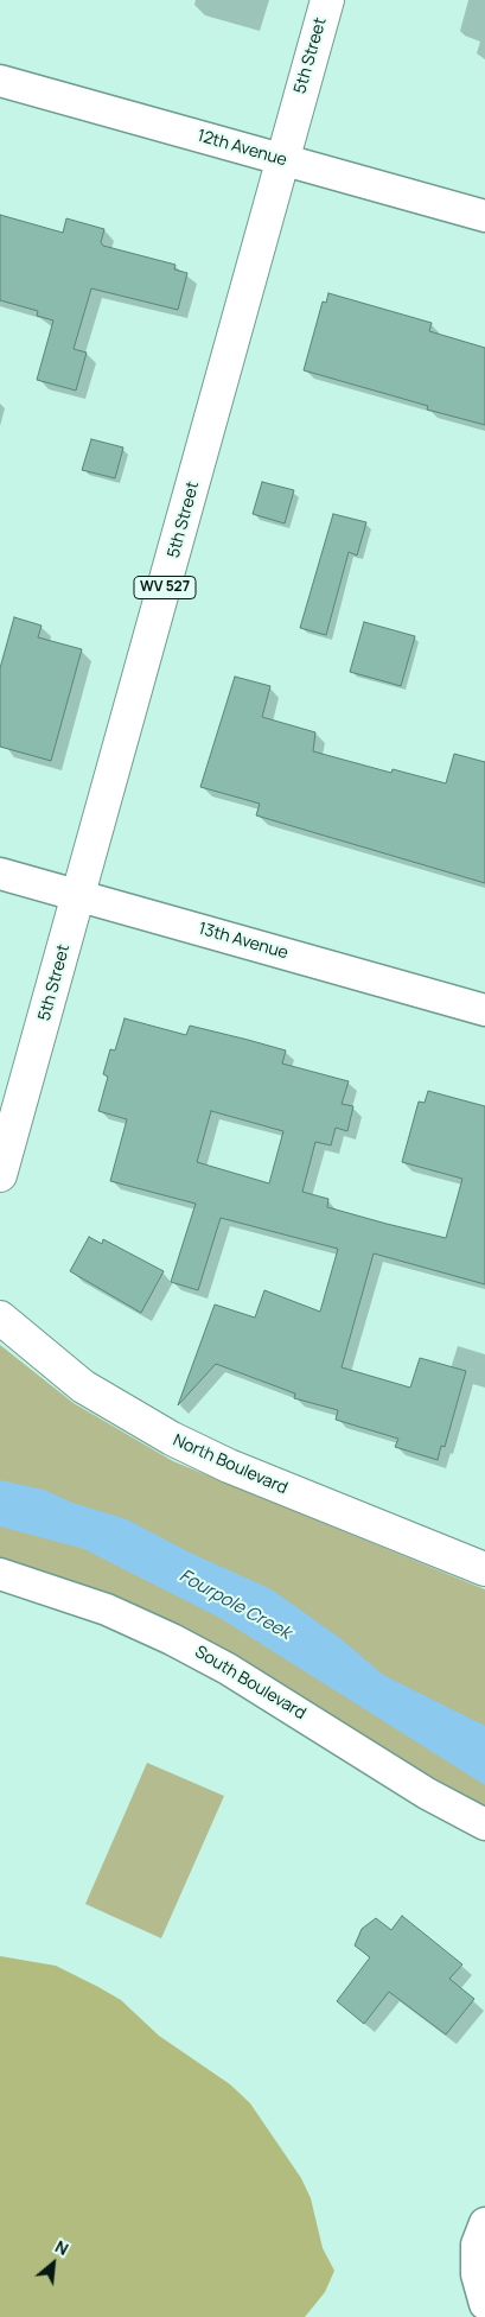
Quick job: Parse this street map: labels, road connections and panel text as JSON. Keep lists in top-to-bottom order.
{
  "streets": {
    "main road": ["5th Street", "WV 527", "North Boulevard"],
    "street": ["12th Avenue", "13th Avenue", "South Boulevard"]
  },
  "crossings": [
    ["5th Street", "12th Avenue"],
    ["5th Street", "13th Avenue"]
  ],
  "water": ["Fourpole Creek"],
  "north": "top right"
}
